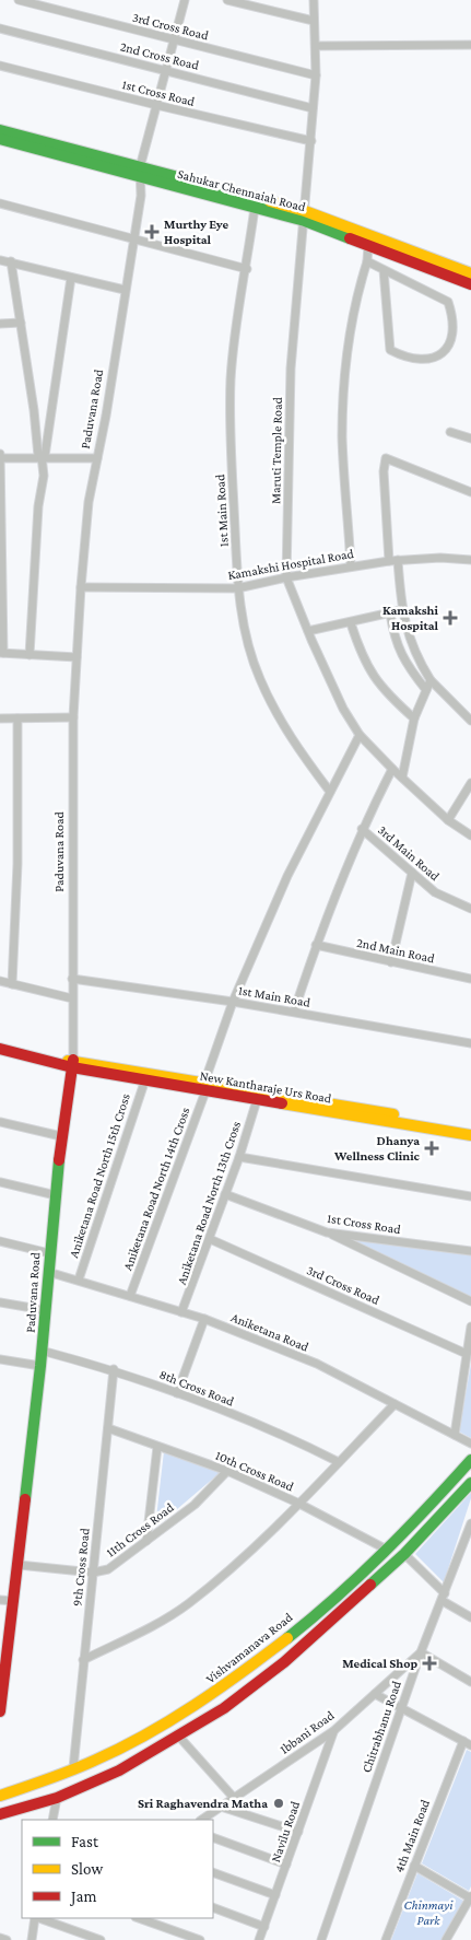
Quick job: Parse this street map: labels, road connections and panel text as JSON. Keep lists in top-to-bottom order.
{
  "streets": {
    "main road": [
      "Sahukar Chennaiah Road",
      "Paduvana Road",
      "New Kantharaje Urs Road",
      "Vishvamanava Road"
    ],
    "street": [
      "3rd Cross Road",
      "2nd Cross Road",
      "1st Cross Road",
      "Maruti Temple Road",
      "1st Main Road",
      "Kamakshi Hospital Road",
      "3rd Main Road",
      "2nd Main Road",
      "Aniketana Road North 15th Cross",
      "Aniketana Road North 14th Cross",
      "Aniketana Road North 13th Cross",
      "Aniketana Road",
      "8th Cross Road",
      "10th Cross Road",
      "11th Cross Road",
      "9th Cross Road",
      "Chitrabhanu Road",
      "Ibbani Road",
      "Navilu Road",
      "4th Main Road"
    ]
  },
  "crossings": [
    ["3rd Cross Road", "Paduvana Road"],
    ["3rd Cross Road", "Maruti Temple Road"],
    ["3rd Cross Road", "Aniketana Road North 13th Cross"],
    ["2nd Cross Road", "Paduvana Road"],
    ["2nd Cross Road", "Maruti Temple Road"],
    ["1st Cross Road", "Paduvana Road"],
    ["1st Cross Road", "Maruti Temple Road"],
    ["1st Cross Road", "Aniketana Road North 13th Cross"],
    ["Sahukar Chennaiah Road", "Paduvana Road"],
    ["Sahukar Chennaiah Road", "Maruti Temple Road"],
    ["Sahukar Chennaiah Road", "1st Main Road"],
    ["Paduvana Road", "1st Main Road"],
    ["Paduvana Road", "Kamakshi Hospital Road"],
    ["Paduvana Road", "New Kantharaje Urs Road"],
    ["Paduvana Road", "Aniketana Road"],
    ["Paduvana Road", "8th Cross Road"],
    ["Paduvana Road", "11th Cross Road"],
    ["Maruti Temple Road", "Kamakshi Hospital Road"],
    ["Maruti Temple Road", "Aniketana Road North 14th Cross"],
    ["1st Main Road", "Kamakshi Hospital Road"],
    ["1st Main Road", "Aniketana Road North 14th Cross"],
    ["New Kantharaje Urs Road", "Aniketana Road North 15th Cross"],
    ["New Kantharaje Urs Road", "Aniketana Road North 14th Cross"],
    ["New Kantharaje Urs Road", "Aniketana Road North 13th Cross"],
    ["Aniketana Road North 15th Cross", "Aniketana Road"],
    ["Aniketana Road North 14th Cross", "Aniketana Road"],
    ["Aniketana Road North 13th Cross", "Aniketana Road"],
    ["8th Cross Road", "9th Cross Road"],
    ["10th Cross Road", "11th Cross Road"],
    ["10th Cross Road", "9th Cross Road"],
    ["10th Cross Road", "Vishvamanava Road"],
    ["11th Cross Road", "9th Cross Road"],
    ["9th Cross Road", "Vishvamanava Road"],
    ["Chitrabhanu Road", "Ibbani Road"],
    ["Ibbani Road", "Navilu Road"]
  ],
  "parks": ["Chinmayi Park"],
  "places": {
    "health": [
      "Murthy Eye Hospital",
      "Kamakshi Hospital",
      "Dhanya Wellness Clinic",
      "Medical Shop"
    ],
    "other": ["Sri Raghavendra Matha"]
  },
  "legend": ["Fast", "Slow", "Jam"]
}
